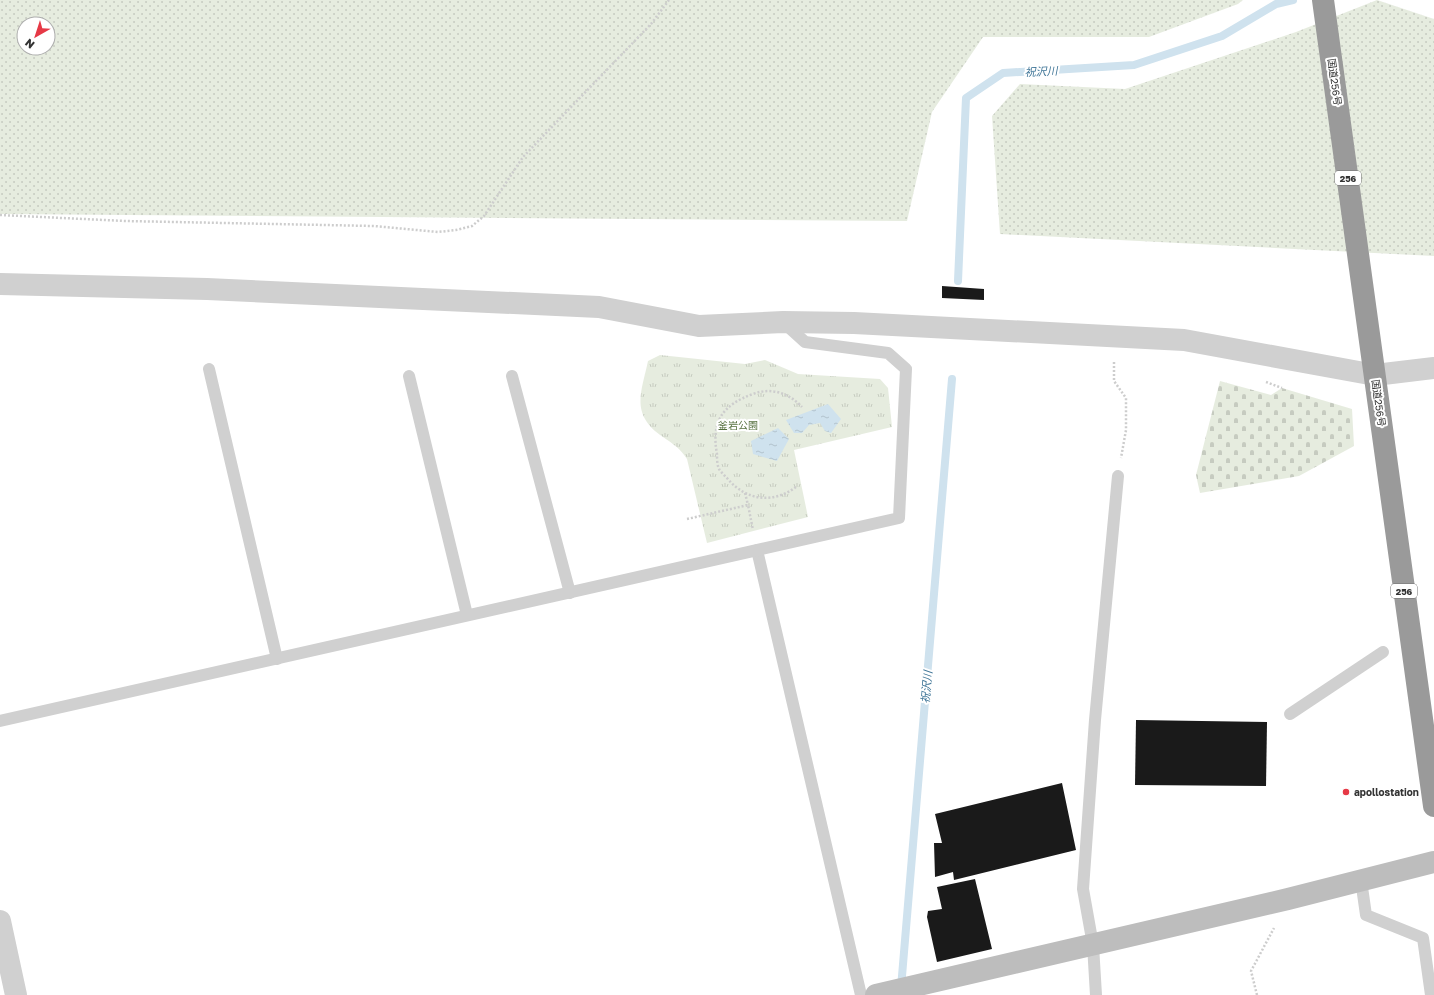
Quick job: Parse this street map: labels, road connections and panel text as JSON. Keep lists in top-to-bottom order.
{
  "streets": {
    "highway": ["国道256号", "256"]
  },
  "water": ["祝沢川"],
  "parks": ["釜岩公園"],
  "places": ["apollostation"],
  "north": "bottom left"
}
